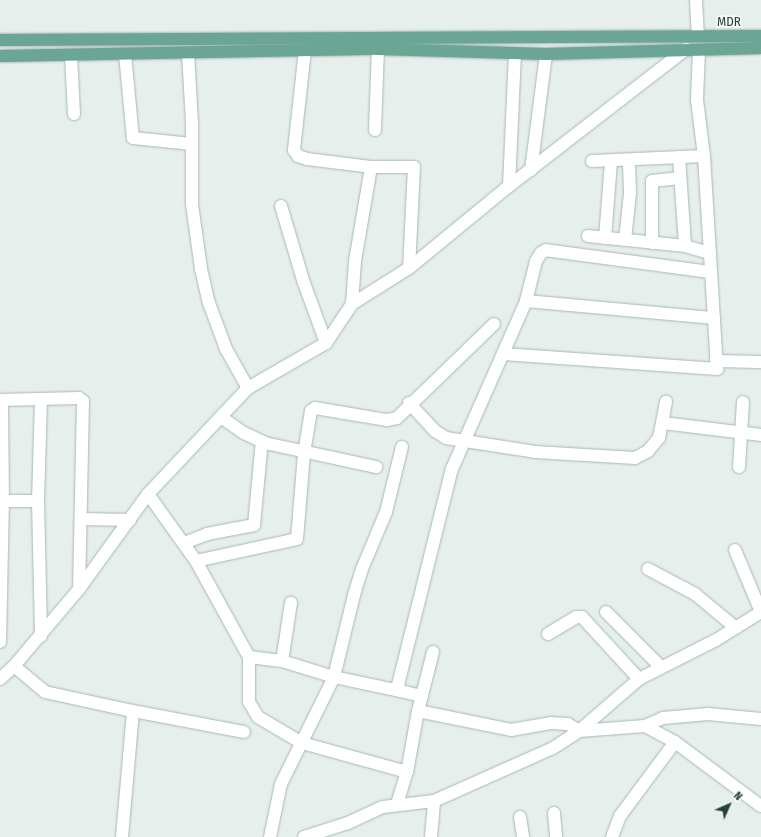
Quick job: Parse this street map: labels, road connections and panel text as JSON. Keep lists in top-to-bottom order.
{
  "streets": {
    "main road": ["MDR"]
  },
  "north": "top right"
}
